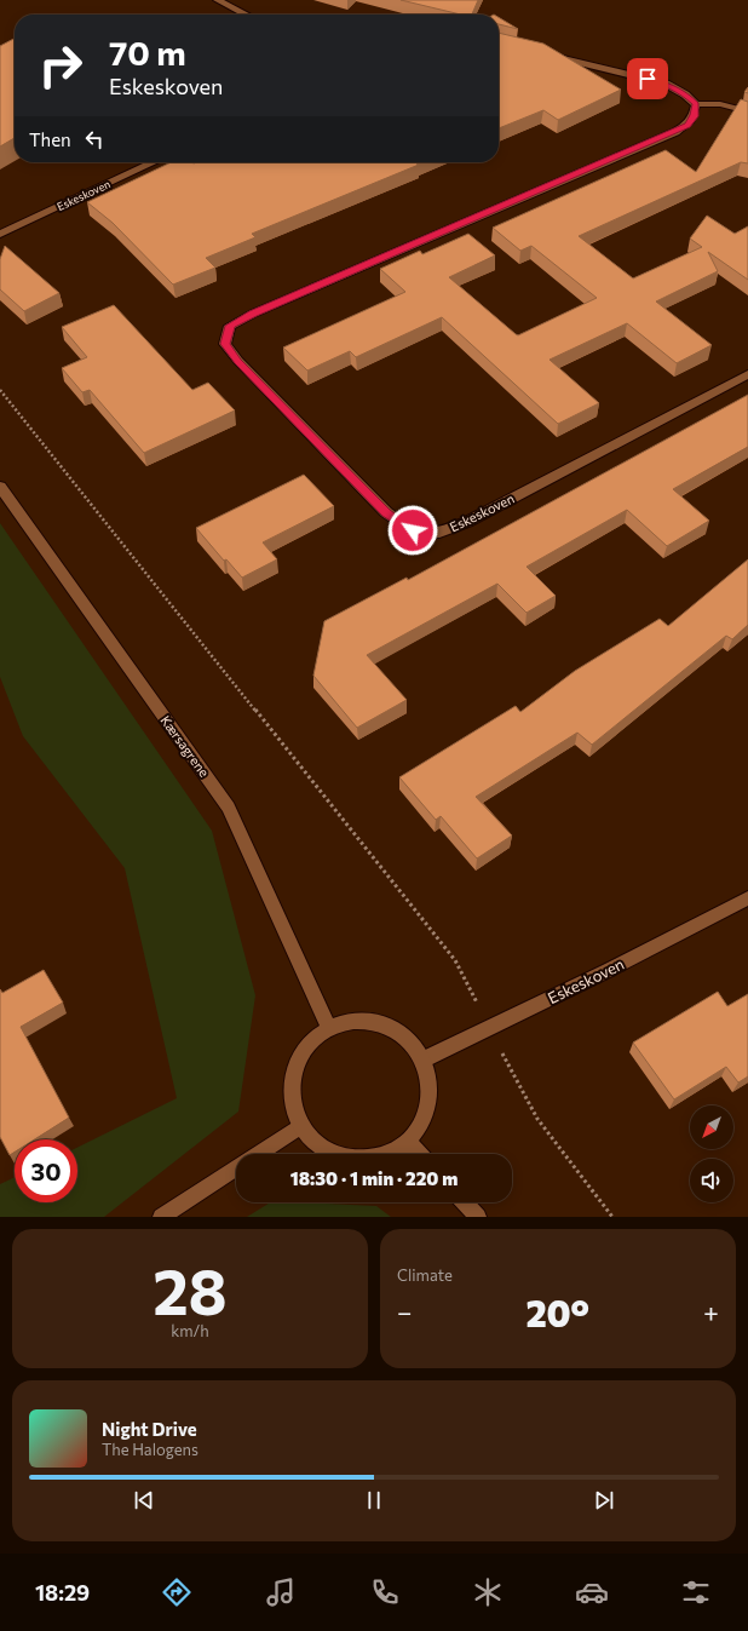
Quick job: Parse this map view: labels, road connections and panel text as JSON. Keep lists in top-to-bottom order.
{
  "streets": {
    "street": ["Eskeskoven", "Kærsagrene"]
  },
  "crossings": [
    ["Eskeskoven", "Kærsagrene"]
  ],
  "north": "bottom left",
  "page": {
    "turn": ["70 m", "Eskeskoven"],
    "then": "Then",
    "limit": "30",
    "trip": "18:30 · 1 min · 220 m",
    "tile": [
      ["28", "km/h"],
      "Climate"
    ],
    "heat": ["−", "20°", "+"],
    "song": ["Night Drive", "The Halogens"],
    "tabs": "18:29"
  }
}
